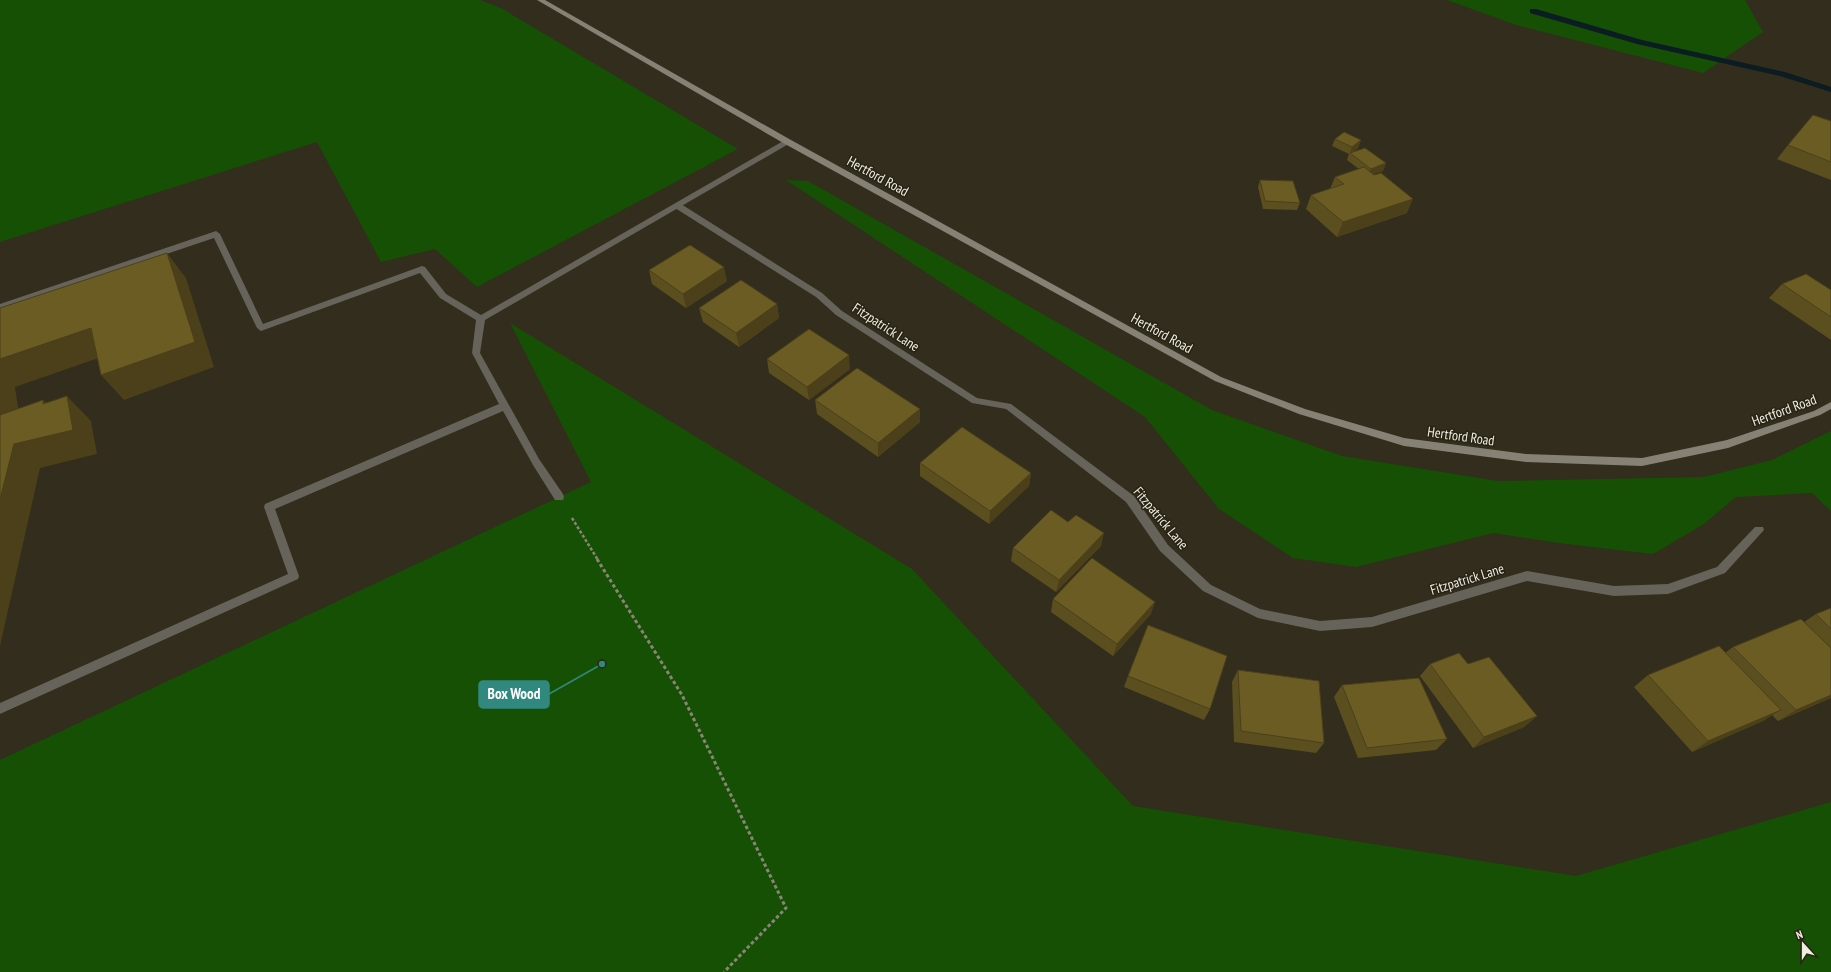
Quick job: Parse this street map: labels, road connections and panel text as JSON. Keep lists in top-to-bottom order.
{
  "streets": {
    "main road": ["Hertford Road"],
    "street": ["Fitzpatrick Lane"]
  },
  "places": ["Box Wood"],
  "north": "top"
}
